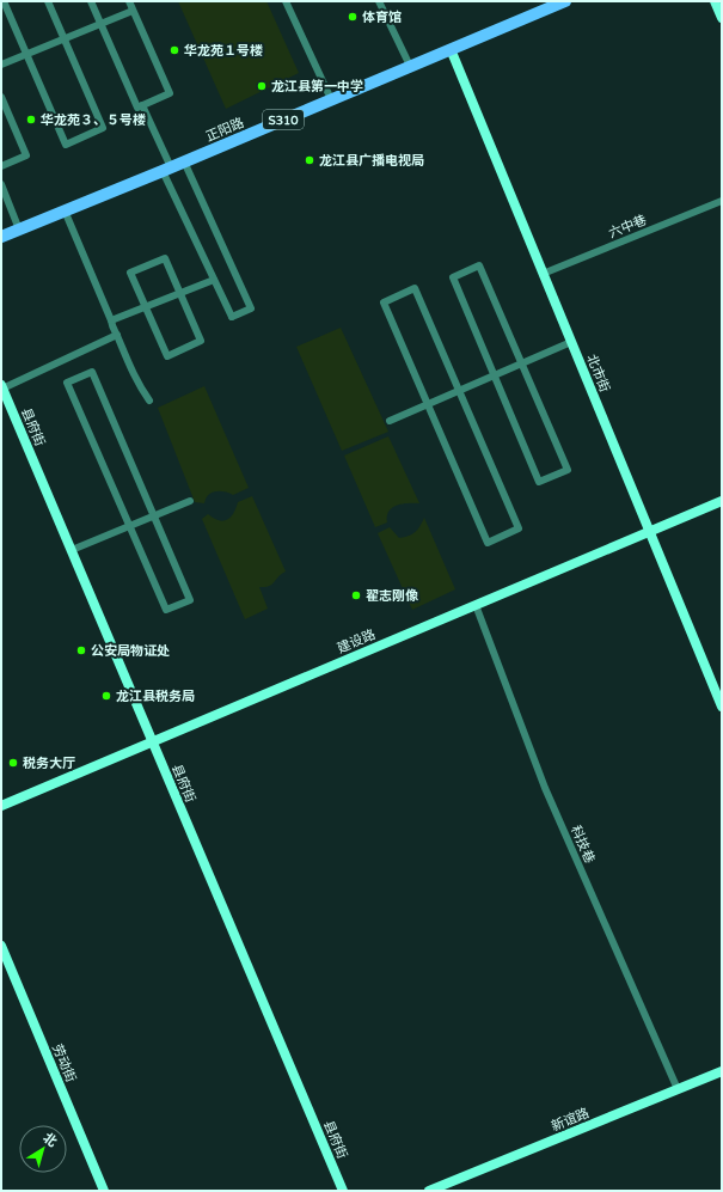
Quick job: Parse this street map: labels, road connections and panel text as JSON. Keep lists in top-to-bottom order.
{
  "streets": {
    "main road": ["S310", "正阳路"],
    "street": [
      "六中巷",
      "北市街",
      "县府街",
      "建设路",
      "科技巷",
      "劳动街",
      "新谊路"
    ]
  },
  "crossings": [
    ["正阳路", "北市街"],
    ["六中巷", "北市街"],
    ["北市街", "建设路"],
    ["县府街", "建设路"],
    ["建设路", "科技巷"],
    ["科技巷", "新谊路"]
  ],
  "places": [
    "体育馆",
    "华龙苑１号楼",
    "龙江县第一中学",
    "华龙苑３、５号楼",
    "龙江县广播电视局",
    "翟志刚像",
    "公安局物证处",
    "龙江县税务局",
    "税务大厅"
  ],
  "north": "top right"
}
